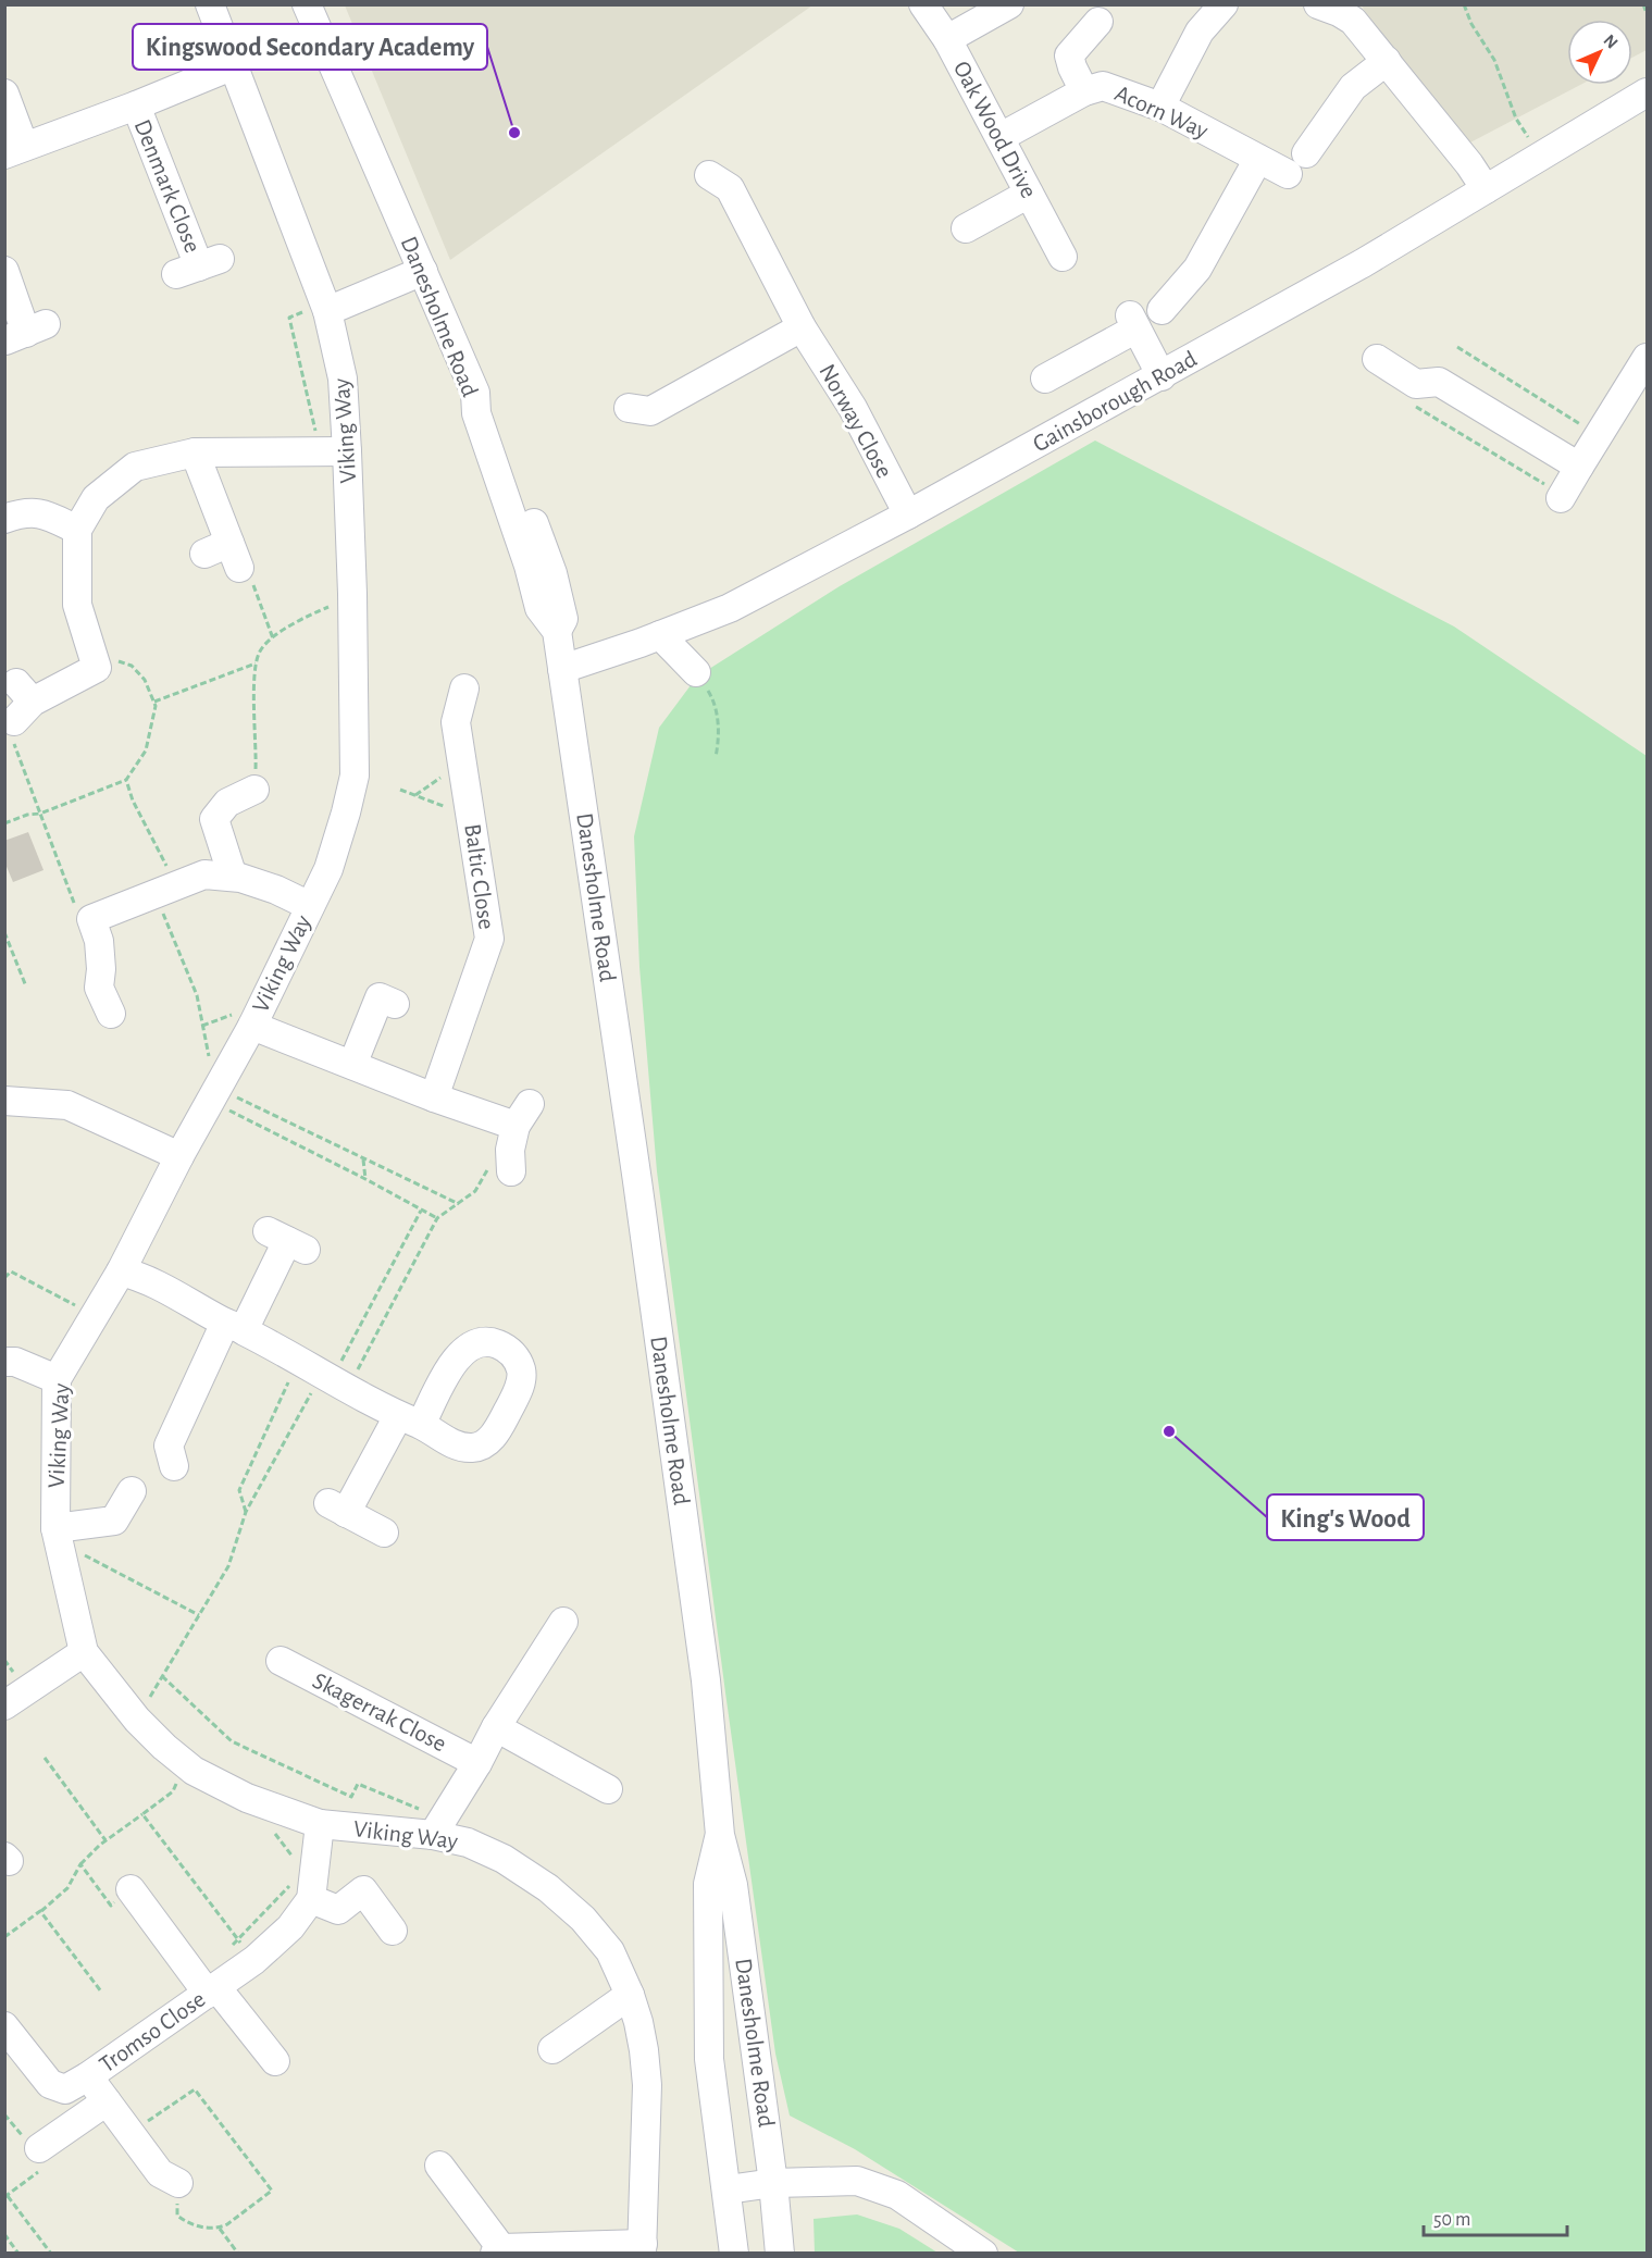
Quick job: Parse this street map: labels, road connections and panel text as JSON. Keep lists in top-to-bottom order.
{
  "streets": {
    "street": [
      "Acorn Way",
      "Oak Wood Drive",
      "Denmark Close",
      "Danesholme Road",
      "Gainsborough Road",
      "Norway Close",
      "Viking Way",
      "Baltic Close",
      "Skagerrak Close",
      "Tromso Close"
    ]
  },
  "crossings": [
    ["Acorn Way", "Oak Wood Drive"],
    ["Denmark Close", "Viking Way"],
    ["Danesholme Road", "Gainsborough Road"],
    ["Gainsborough Road", "Norway Close"],
    ["Viking Way", "Skagerrak Close"]
  ],
  "places": ["Kingswood Secondary Academy", "King's Wood"],
  "scale_bar": "50 m",
  "north": "top right"
}
